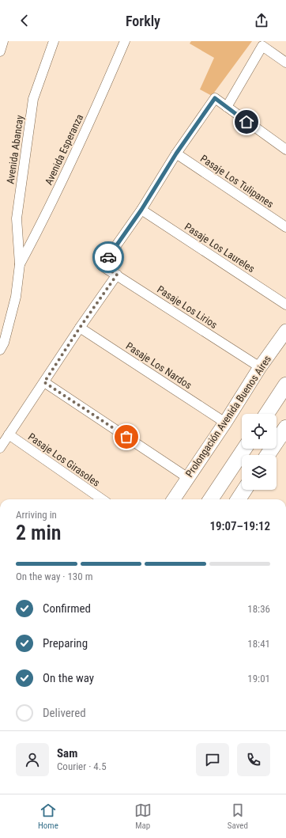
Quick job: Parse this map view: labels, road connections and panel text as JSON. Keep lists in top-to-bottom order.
{
  "streets": {
    "street": [
      "Avenida Abancay",
      "Avenida Esperanza",
      "Pasaje Los Tulipanes",
      "Pasaje Los Laureles",
      "Pasaje Los Lirios",
      "Pasaje Los Nardos",
      "Prolongación Avenida Buenos Aires",
      "Pasaje Los Girasoles"
    ]
  },
  "crossings": [
    ["Avenida Abancay", "Avenida Esperanza"],
    ["Pasaje Los Laureles", "Pasaje Los Lirios"],
    ["Pasaje Los Lirios", "Prolongación Avenida Buenos Aires"],
    ["Pasaje Los Nardos", "Prolongación Avenida Buenos Aires"]
  ],
  "page": {
    "header": "Forkly",
    "heading": ["2 min", "Arriving in", "19:07–19:12"],
    "panel": ["Sam", "Courier · 4.5"],
    "bar": "On the way · 130 m",
    "list": [
      ["Confirmed", "18:36"],
      ["Preparing", "18:41"],
      ["On the way", "19:01"],
      "Delivered"
    ],
    "tabs": ["Home", "Map", "Saved"]
  }
}
